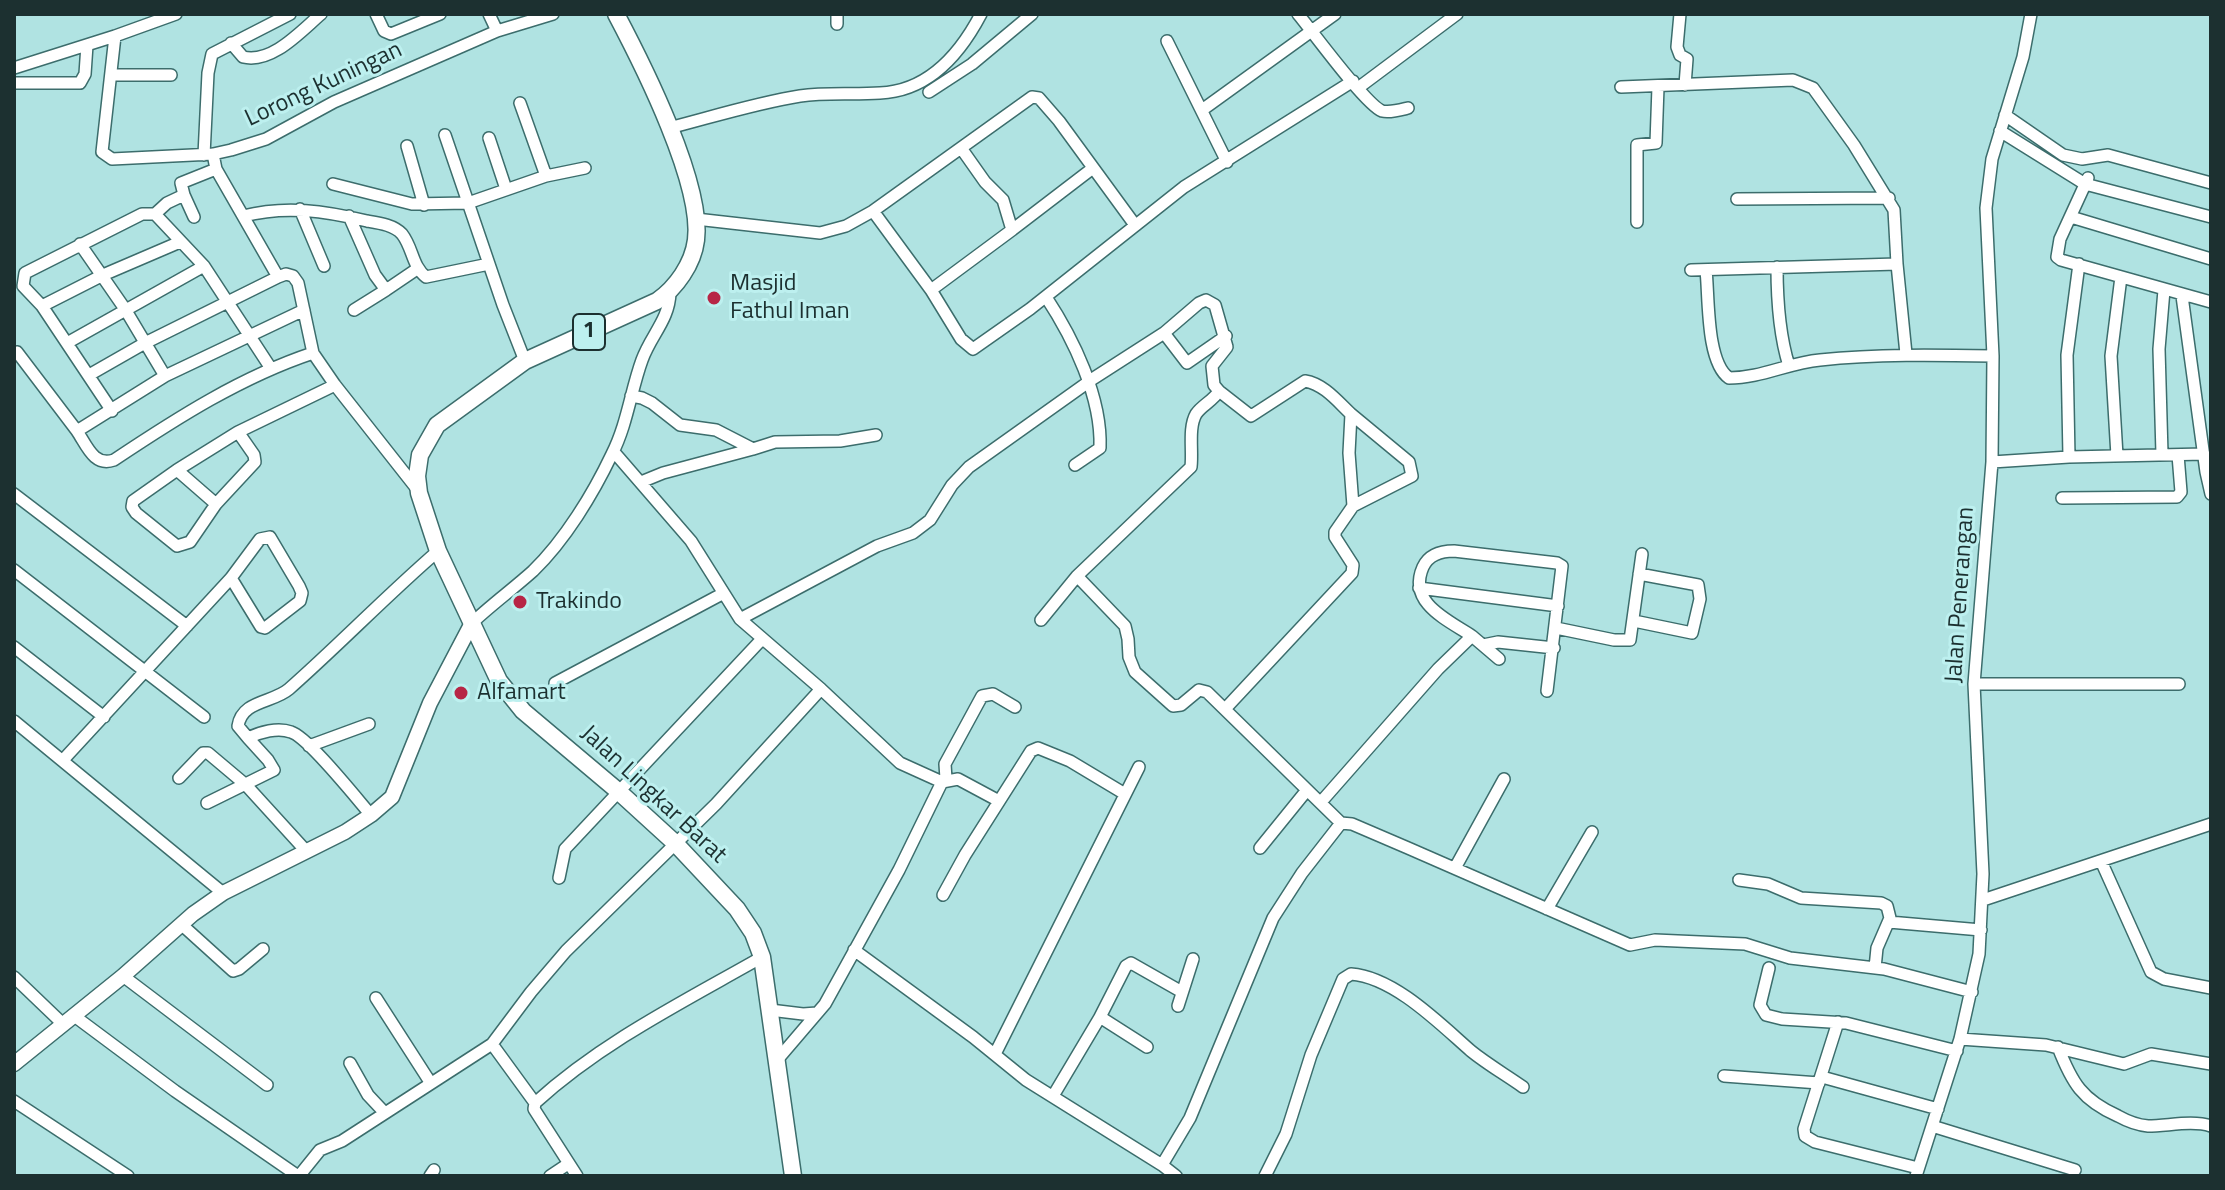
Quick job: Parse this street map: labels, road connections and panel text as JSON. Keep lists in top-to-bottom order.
{
  "streets": {
    "highway": ["1", "Jalan Lingkar Barat"],
    "street": ["Lorong Kuningan", "Jalan Penerangan"]
  },
  "places": ["Masjid Fathul Iman", "Trakindo", "Alfamart"]
}
